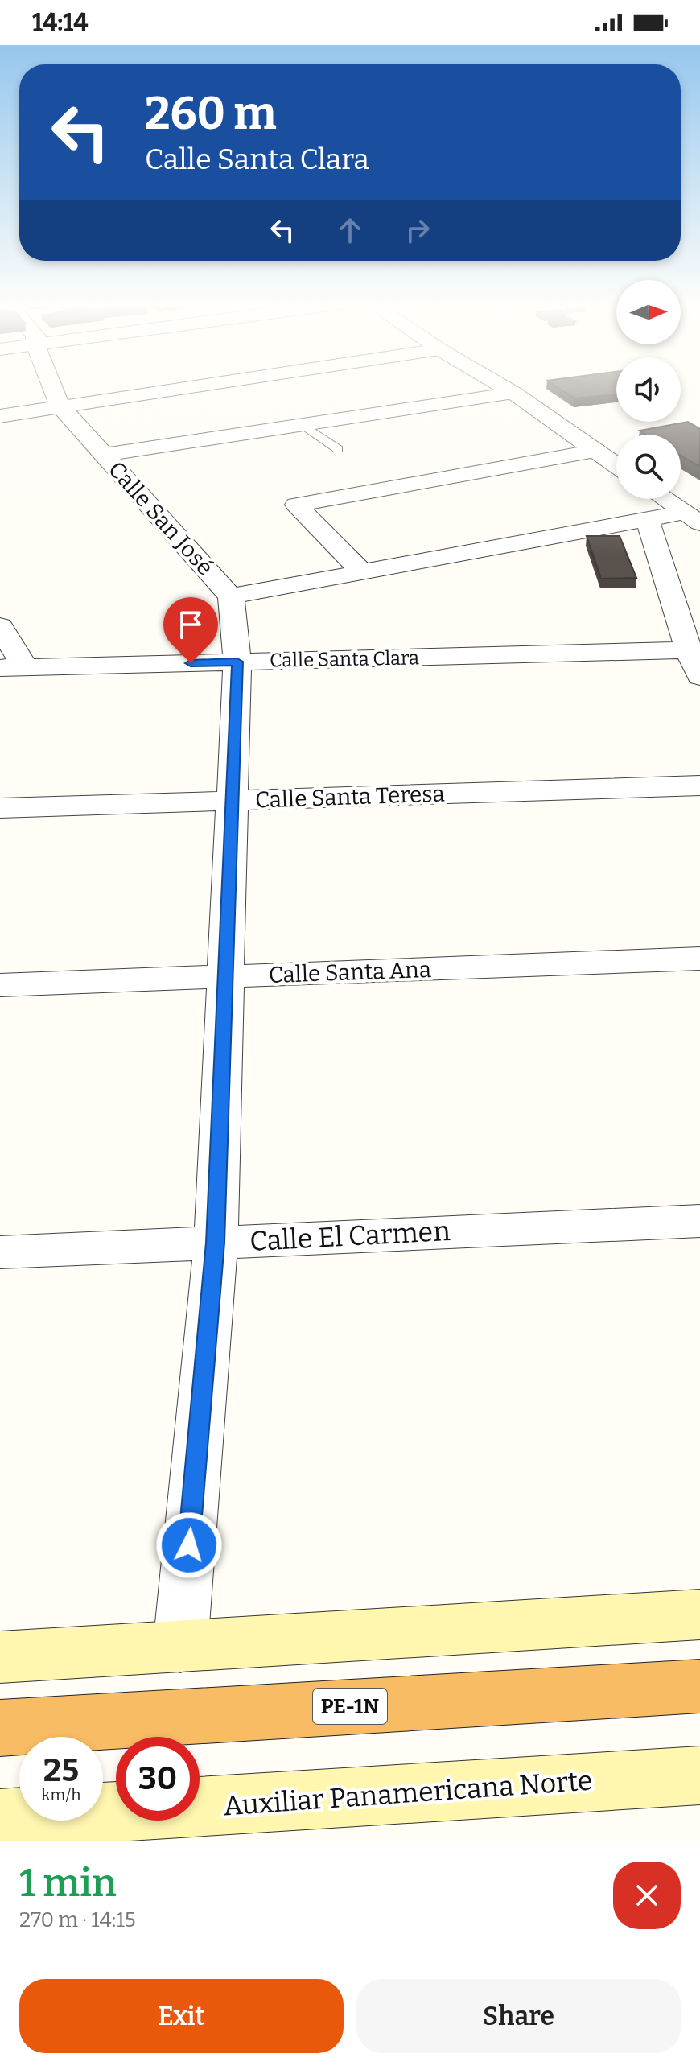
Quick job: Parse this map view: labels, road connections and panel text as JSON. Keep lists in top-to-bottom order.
{
  "streets": {
    "highway": ["PE-1N"],
    "main road": ["Auxiliar Panamericana Norte"],
    "street": [
      "Calle San José",
      "Calle Santa Clara",
      "Calle Santa Teresa",
      "Calle Santa Ana",
      "Calle El Carmen"
    ]
  },
  "crossings": [
    ["Calle San José", "Calle Santa Clara"],
    ["Calle San José", "Calle Santa Teresa"],
    ["Calle San José", "Calle Santa Ana"],
    ["Calle San José", "Calle El Carmen"]
  ],
  "north": "right",
  "page": {
    "status": "14:14",
    "turn": ["260 m", "Calle Santa Clara"],
    "speed": "25 km/h",
    "limit": "30",
    "heading": ["1 min", "270 m · 14:15"],
    "buttons": ["Exit", "Share"]
  }
}
